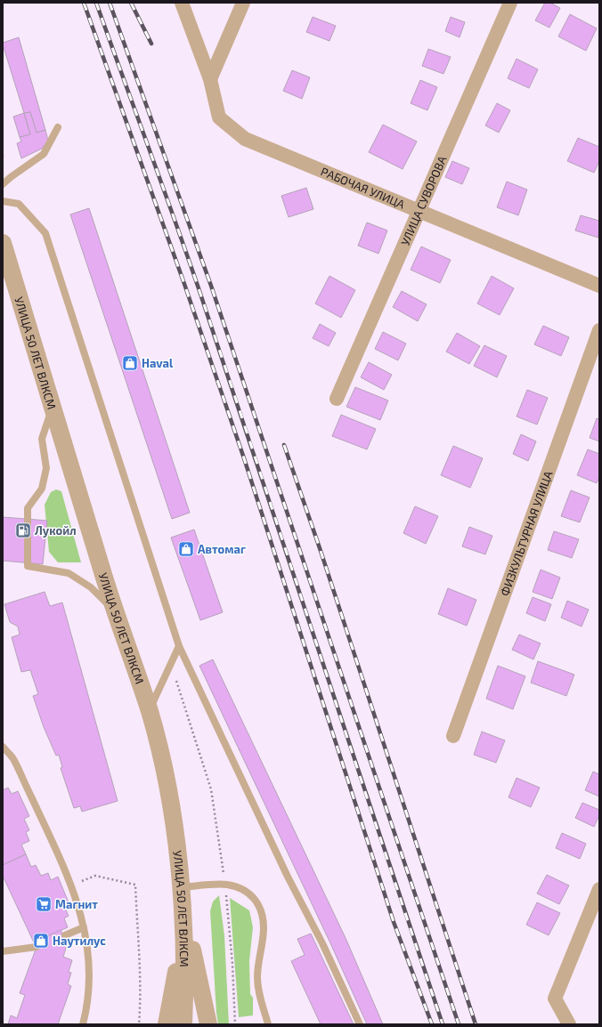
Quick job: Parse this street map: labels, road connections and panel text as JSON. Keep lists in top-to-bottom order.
{
  "streets": {
    "street": [
      "РАБОЧАЯ УЛИЦА",
      "УЛИЦА СУВОРОВА",
      "УЛИЦА 50 ЛЕТ ВЛКСМ",
      "ФИЗКУЛЬТУРНАЯ УЛИЦА"
    ]
  },
  "crossings": [
    ["РАБОЧАЯ УЛИЦА", "УЛИЦА СУВОРОВА"]
  ],
  "places": {
    "shop": ["Haval", "Автомаг", "Наутилус"],
    "fuel station": ["Лукойл"],
    "supermarket": ["Магнит"]
  }
}
